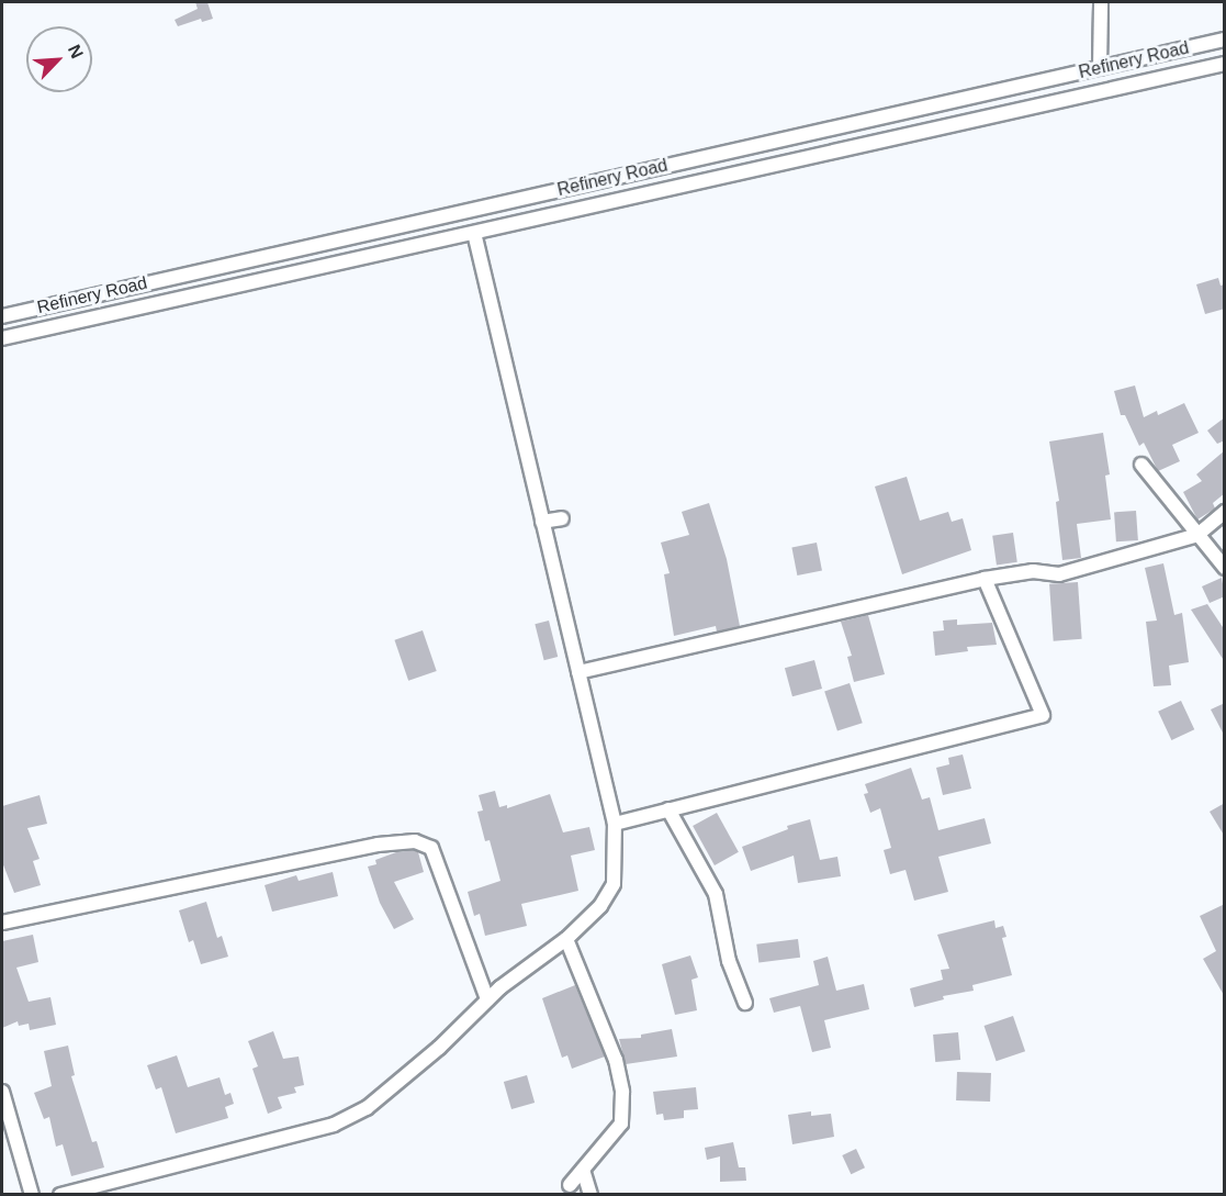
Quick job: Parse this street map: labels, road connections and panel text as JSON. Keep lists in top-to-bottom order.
{
  "streets": {
    "street": ["Refinery Road"]
  },
  "north": "top right"
}
